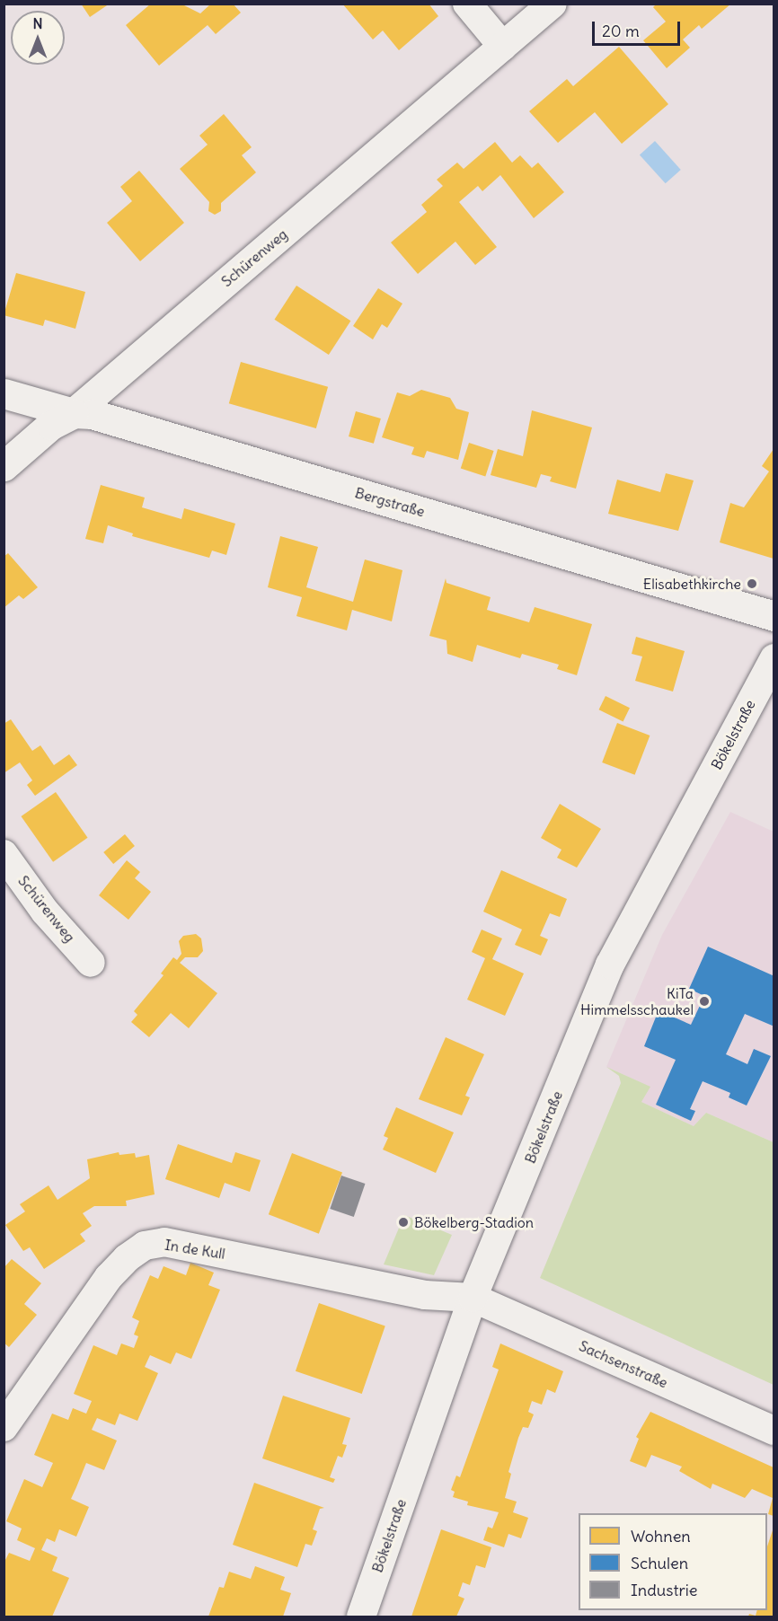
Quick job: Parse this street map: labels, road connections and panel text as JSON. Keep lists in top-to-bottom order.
{
  "streets": {
    "main road": ["Schürenweg", "Bergstraße"],
    "street": ["Bökelstraße", "In de Kull", "Sachsenstraße"]
  },
  "crossings": [
    ["Schürenweg", "Bergstraße"],
    ["Bökelstraße", "In de Kull"],
    ["Bökelstraße", "Sachsenstraße"],
    ["In de Kull", "Sachsenstraße"]
  ],
  "places": ["Elisabethkirche", "KiTa Himmelsschaukel", "Bökelberg-Stadion"],
  "legend": ["Wohnen", "Schulen", "Industrie"],
  "scale_bar": "20 m",
  "north": "top"
}
